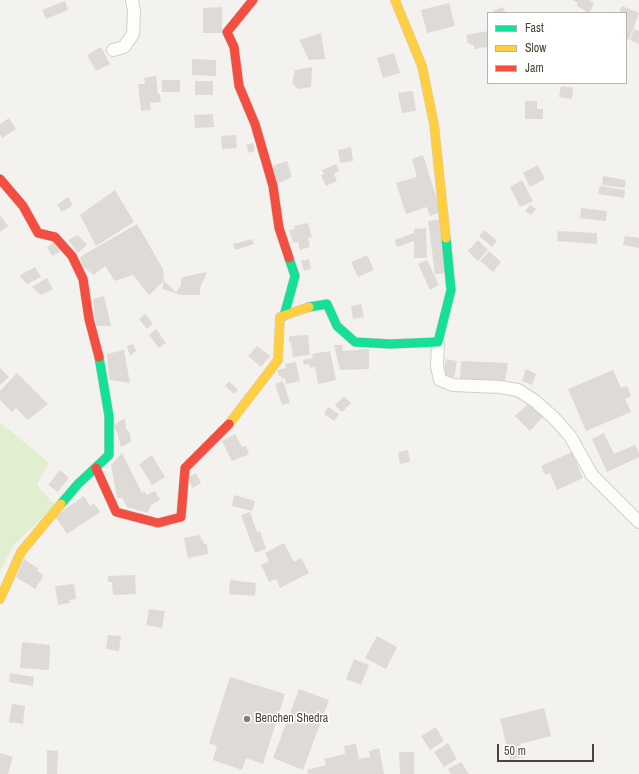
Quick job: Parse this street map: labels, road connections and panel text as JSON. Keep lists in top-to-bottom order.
{
  "places": ["Benchen Shedra"],
  "legend": ["Fast", "Slow", "Jam"],
  "scale_bar": "50 m"
}
